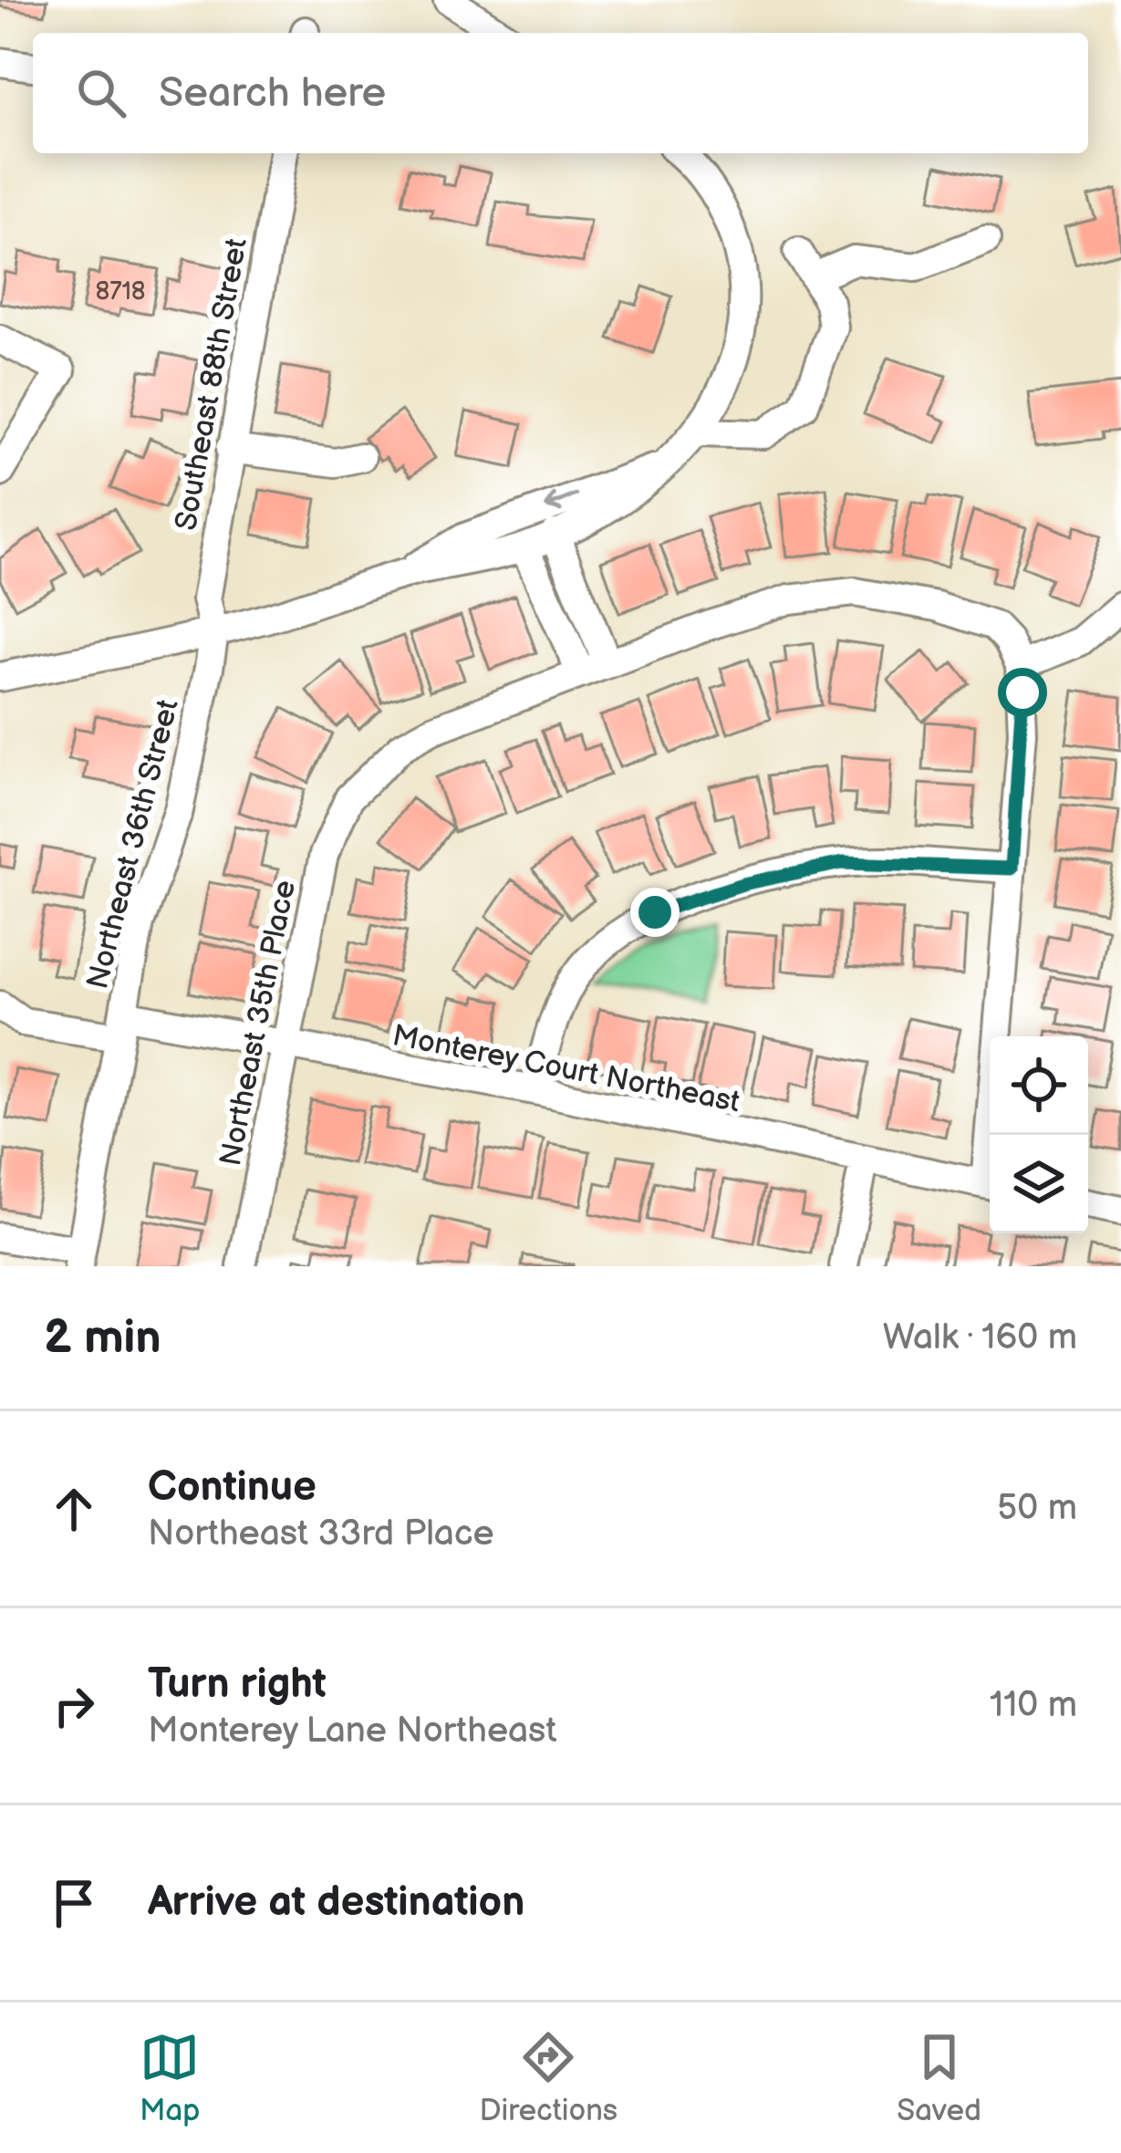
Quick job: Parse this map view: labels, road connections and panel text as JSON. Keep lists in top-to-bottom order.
{
  "streets": {
    "street": [
      "Southeast 88th Street",
      "Northeast 36th Street",
      "Northeast 35th Place",
      "Monterey Court Northeast"
    ]
  },
  "crossings": [
    ["Southeast 88th Street", "Northeast 36th Street"],
    ["Northeast 36th Street", "Monterey Court Northeast"],
    ["Northeast 35th Place", "Monterey Court Northeast"]
  ],
  "house_numbers": ["8718"],
  "page": {
    "search": "Search here",
    "heading": ["2 min", "Walk · 160 m"],
    "list": [
      ["Continue", "Northeast 33rd Place", "50 m"],
      ["Turn right", "Monterey Lane Northeast", "110 m"],
      "Arrive at destination"
    ],
    "nav": ["Map", "Directions", "Saved"]
  }
}
